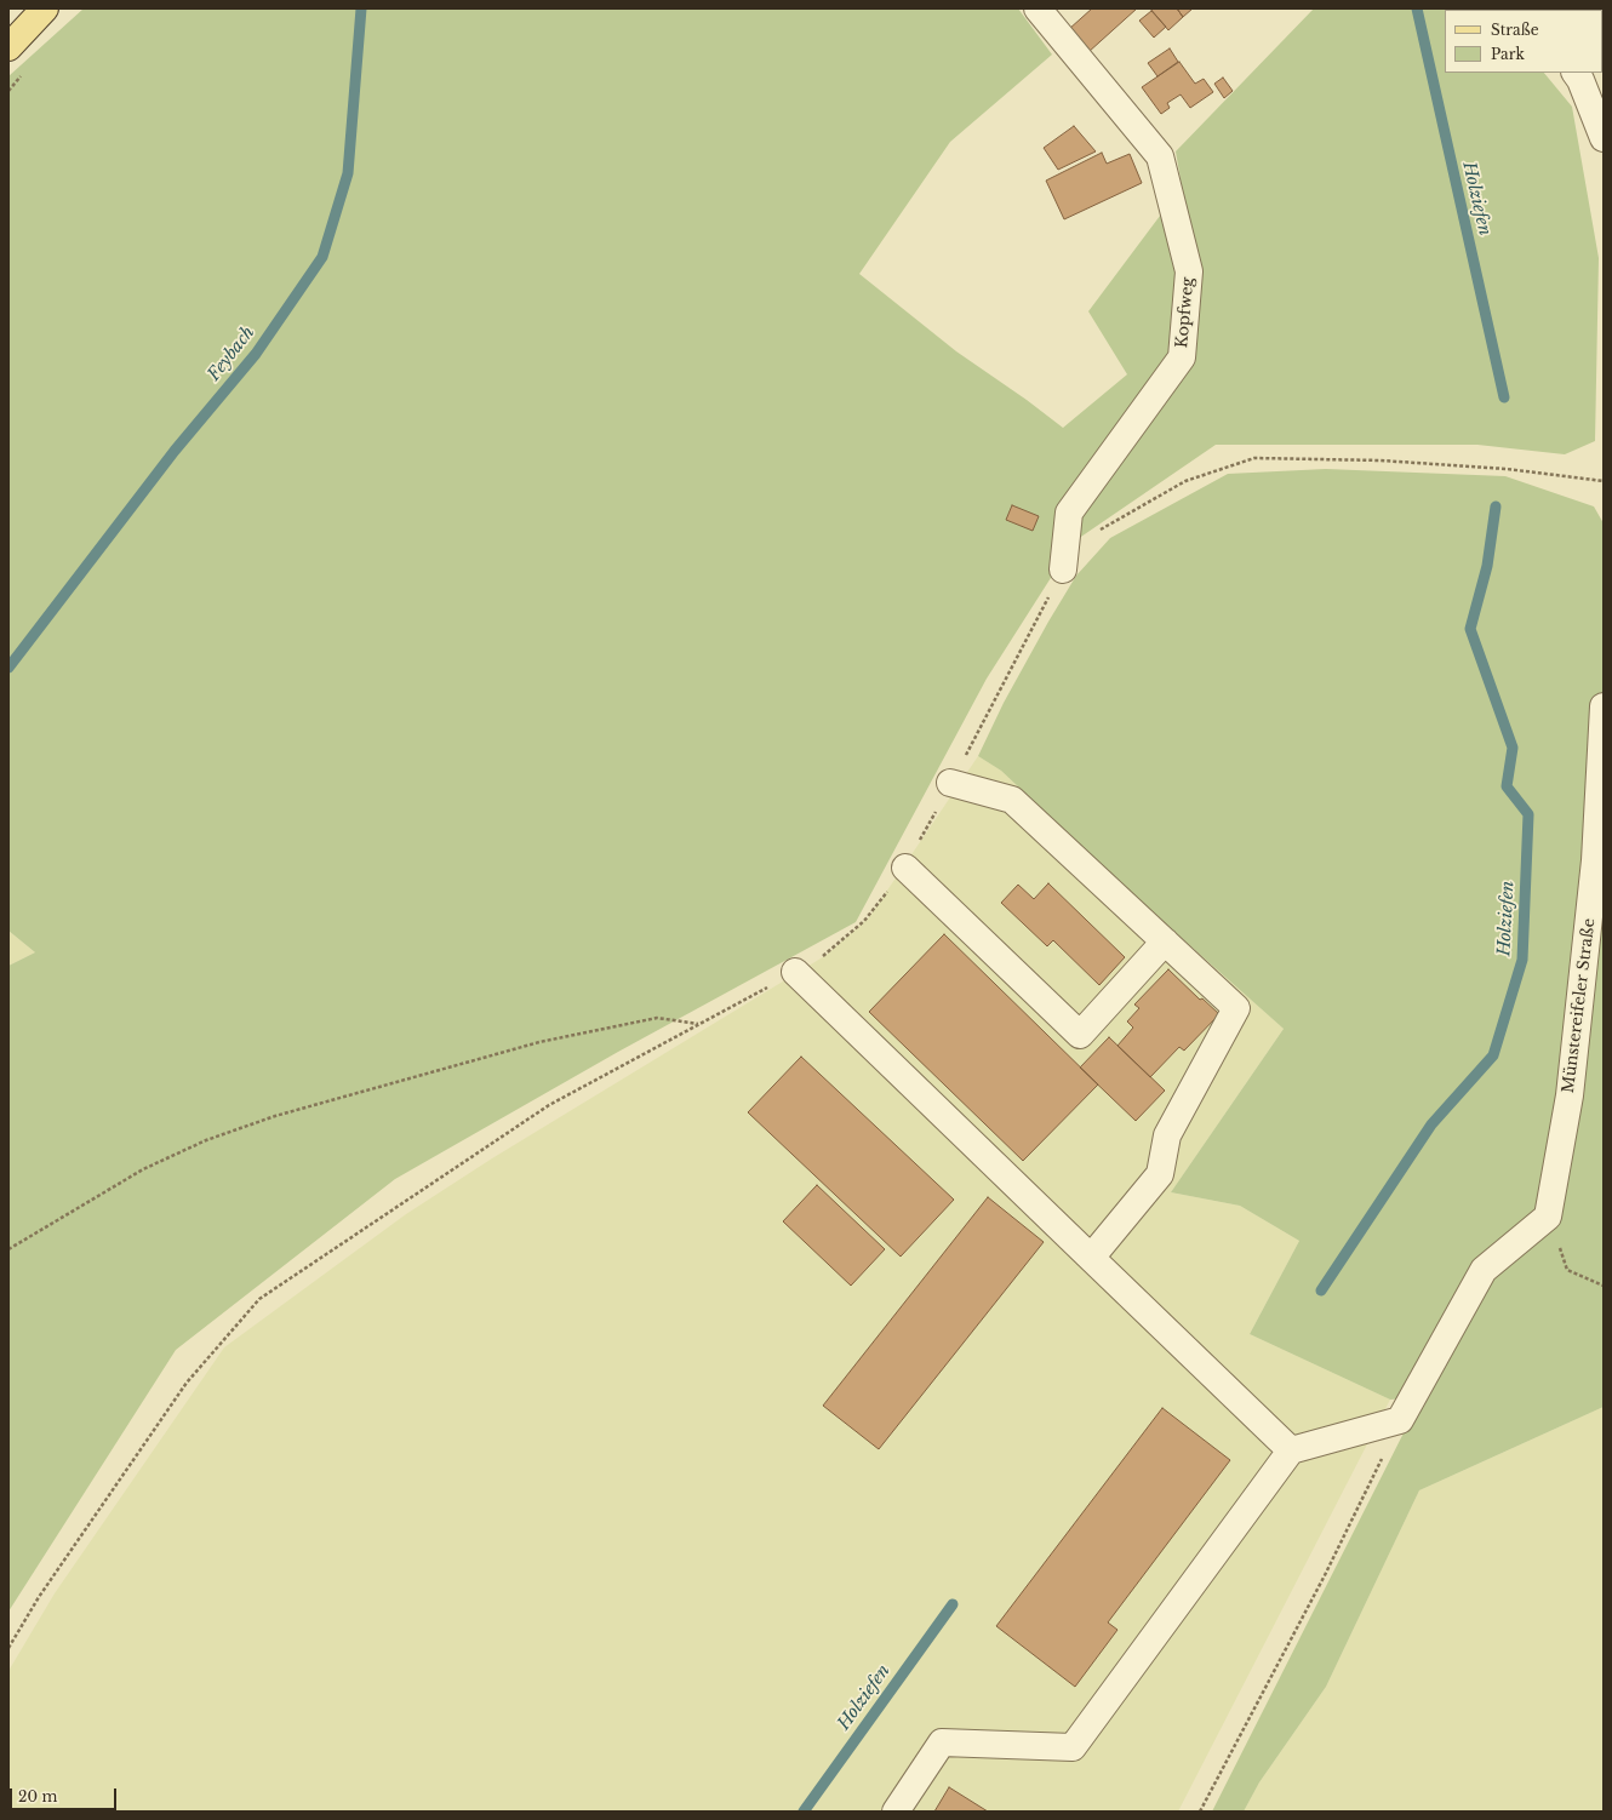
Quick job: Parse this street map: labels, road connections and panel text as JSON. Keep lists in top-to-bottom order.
{
  "streets": {
    "street": ["Kopfweg", "Münstereifeler Straße"]
  },
  "water": ["Holziefen", "Feybach"],
  "legend": ["Straße", "Park"],
  "scale_bar": "20 m"
}
